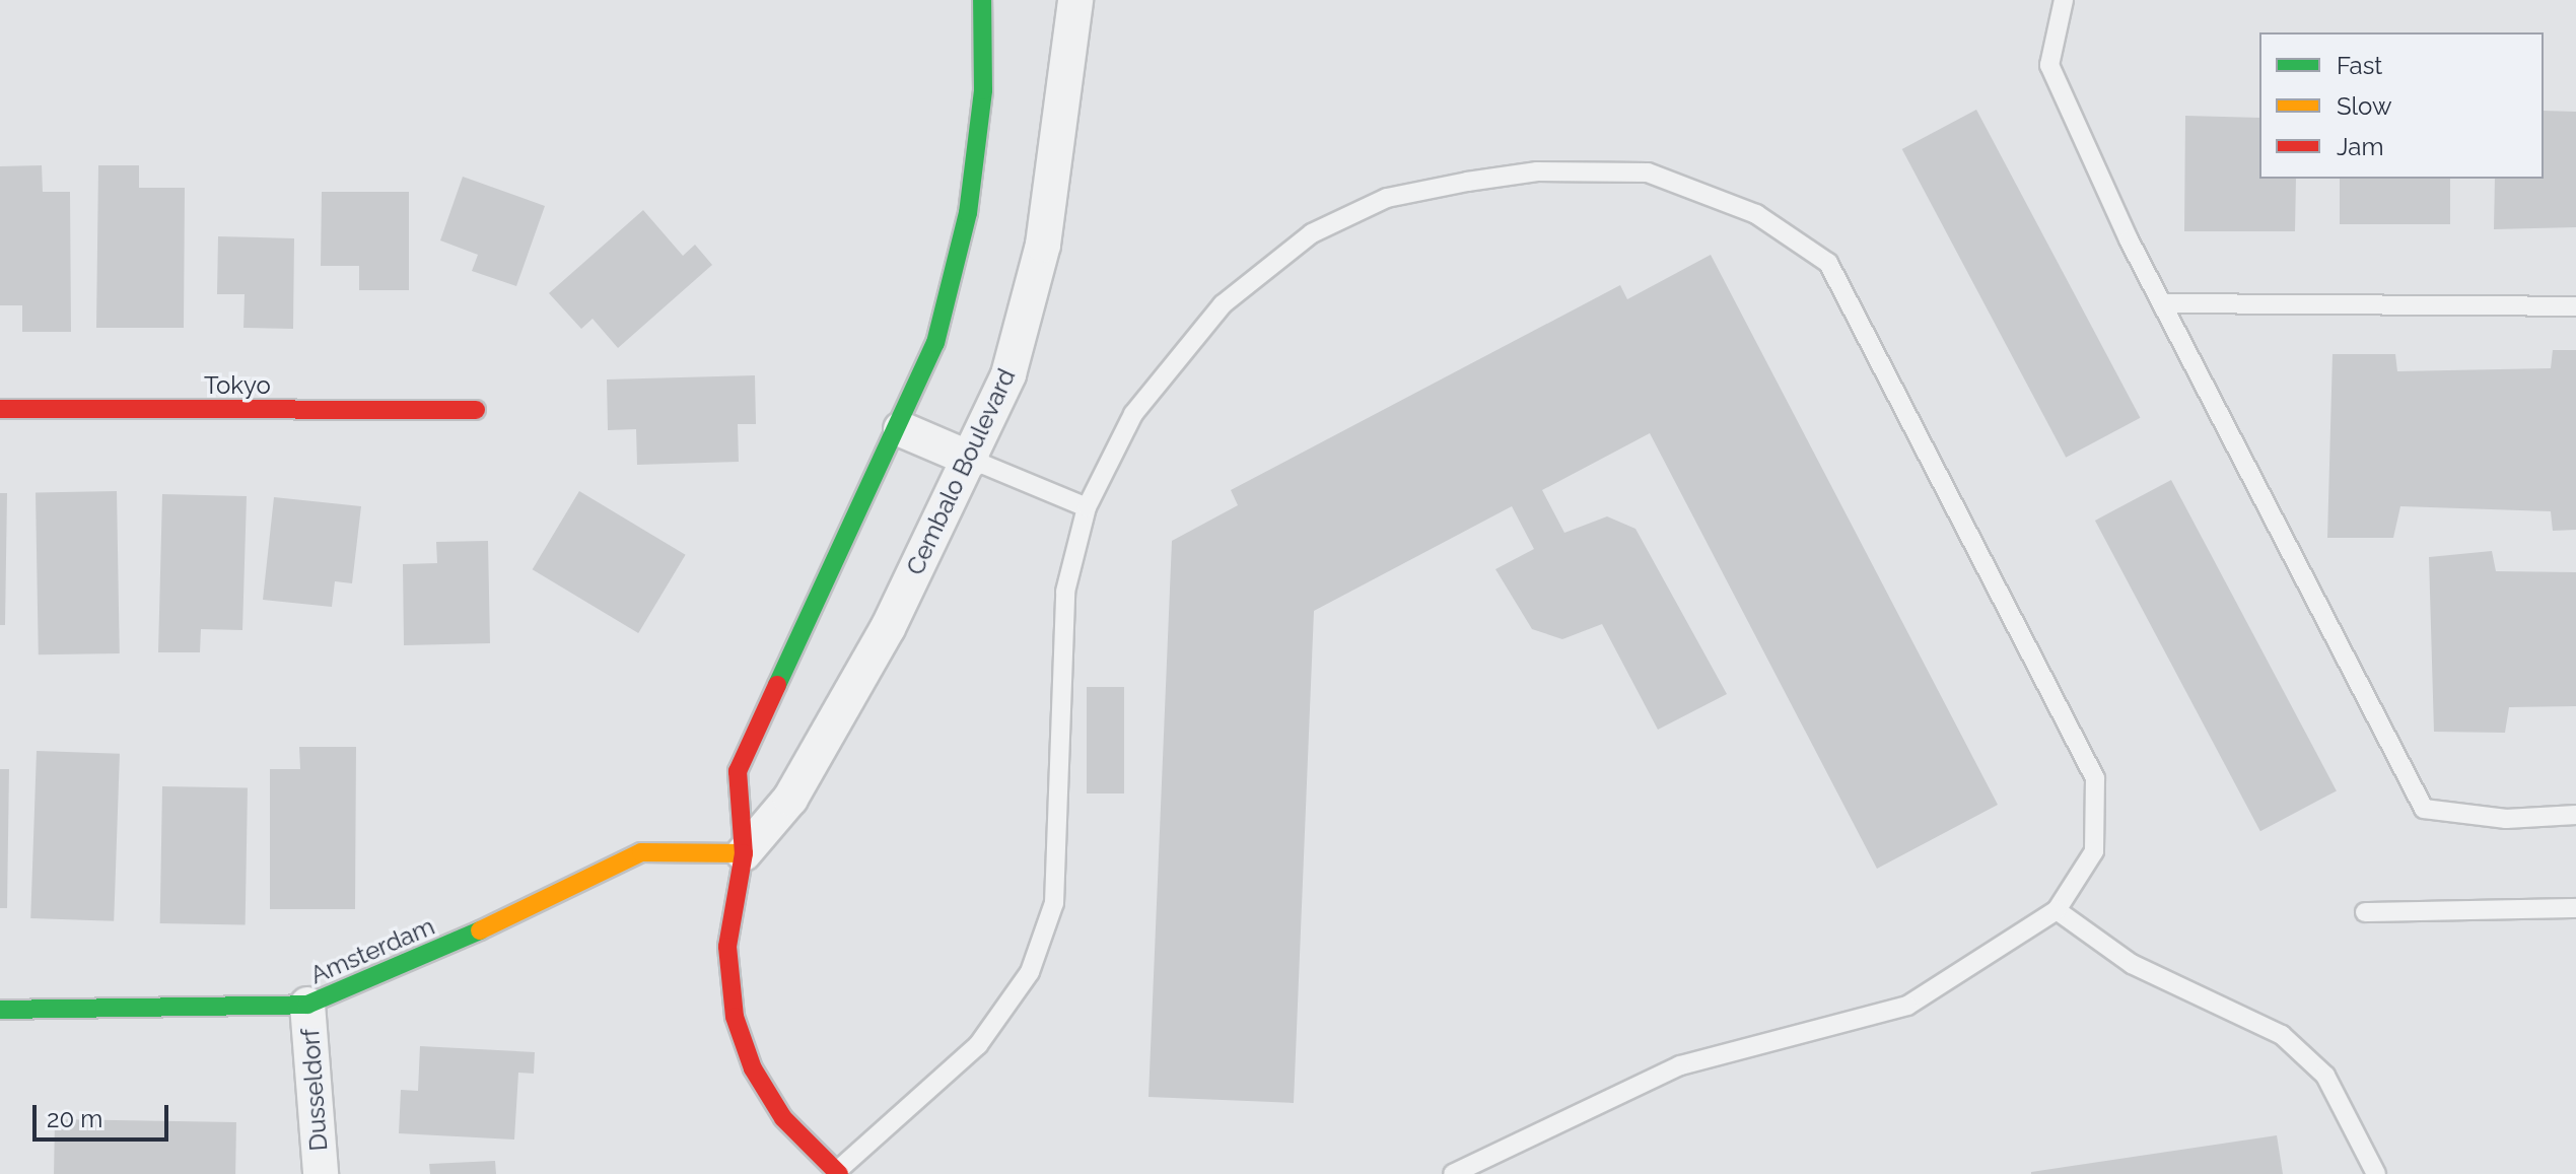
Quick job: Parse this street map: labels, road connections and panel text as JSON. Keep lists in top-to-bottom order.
{
  "streets": {
    "street": [
      "Tokyo",
      "Cembalo Boulevard",
      "Amsterdam",
      "Dusseldorf"
    ]
  },
  "crossings": [
    ["Cembalo Boulevard", "Amsterdam"],
    ["Amsterdam", "Dusseldorf"]
  ],
  "legend": ["Fast", "Slow", "Jam"],
  "scale_bar": "20 m"
}
